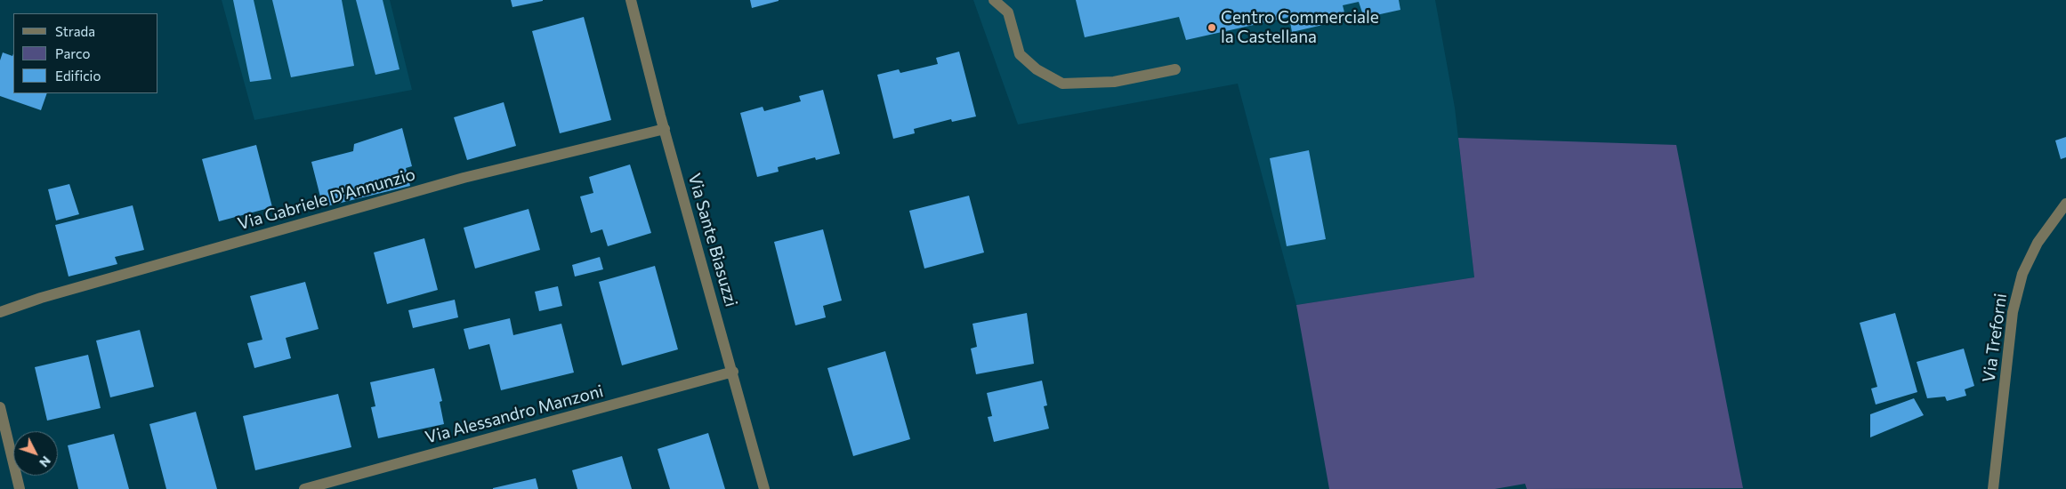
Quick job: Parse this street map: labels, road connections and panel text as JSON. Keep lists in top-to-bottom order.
{
  "streets": {
    "street": [
      "Via Gabriele D'Annunzio",
      "Via Sante Biasuzzi",
      "Via Treforni",
      "Via Alessandro Manzoni"
    ]
  },
  "crossings": [
    ["Via Gabriele D'Annunzio", "Via Sante Biasuzzi"],
    ["Via Sante Biasuzzi", "Via Alessandro Manzoni"]
  ],
  "places": ["Centro Commerciale la Castellana"],
  "legend": ["Strada", "Parco", "Edificio"],
  "north": "bottom right"
}
